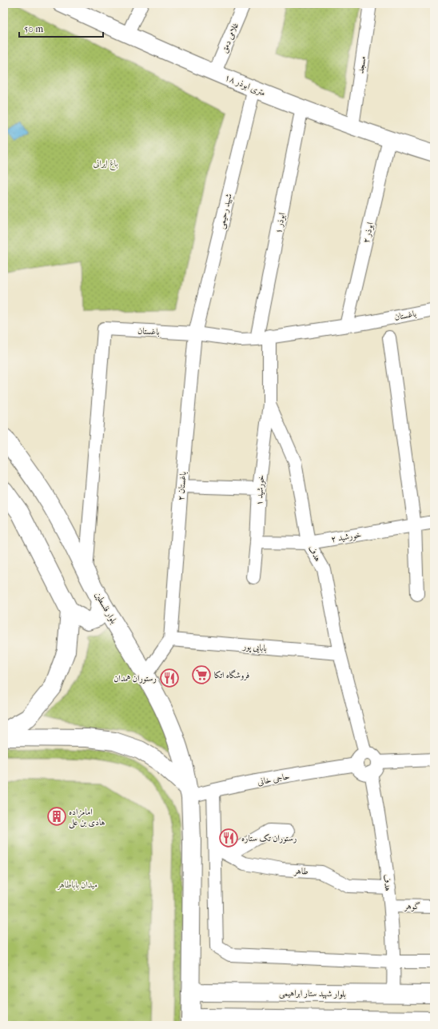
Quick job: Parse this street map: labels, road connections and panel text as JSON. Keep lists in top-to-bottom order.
{
  "streets": {
    "main road": ["بلوار فلسطین", "بلوار شهید ستار ابراهیمی"],
    "street": [
      "غلامی دمق",
      "مسجد",
      "۱۸ متری ابوذر",
      "شهید رحیمی",
      "ابوذر ۱",
      "ابوذر ۲",
      "باغستان",
      "باغستان ۲",
      "خورشید ۱",
      "خورشید ۲",
      "هدف",
      "بابایی پور",
      "حاجی خانی",
      "طاهر",
      "گوهر"
    ]
  },
  "crossings": [
    ["غلامی دمق", "۱۸ متری ابوذر"],
    ["مسجد", "۱۸ متری ابوذر"],
    ["۱۸ متری ابوذر", "شهید رحیمی"],
    ["۱۸ متری ابوذر", "ابوذر ۱"],
    ["۱۸ متری ابوذر", "ابوذر ۲"],
    ["شهید رحیمی", "باغستان"],
    ["شهید رحیمی", "باغستان ۲"],
    ["ابوذر ۱", "باغستان"],
    ["ابوذر ۲", "باغستان"],
    ["باغستان", "باغستان ۲"],
    ["باغستان", "هدف"],
    ["باغستان", "بلوار فلسطین"],
    ["باغستان ۲", "بابایی پور"],
    ["خورشید ۱", "خورشید ۲"],
    ["خورشید ۱", "هدف"],
    ["خورشید ۲", "هدف"],
    ["هدف", "بابایی پور"],
    ["هدف", "حاجی خانی"],
    ["هدف", "طاهر"],
    ["هدف", "گوهر"],
    ["هدف", "بلوار شهید ستار ابراهیمی"],
    ["بلوار فلسطین", "حاجی خانی"]
  ],
  "parks": ["باغ ایرانی", "میدان باباطاهر"],
  "places": {
    "supermarket": ["فروشگاه اتکا"],
    "restaurant": ["رستوران همدان", "رستوران تک ستاره"],
    "building": ["امامزاده هادی بن علی"]
  },
  "scale_bar": "50 m"
}
